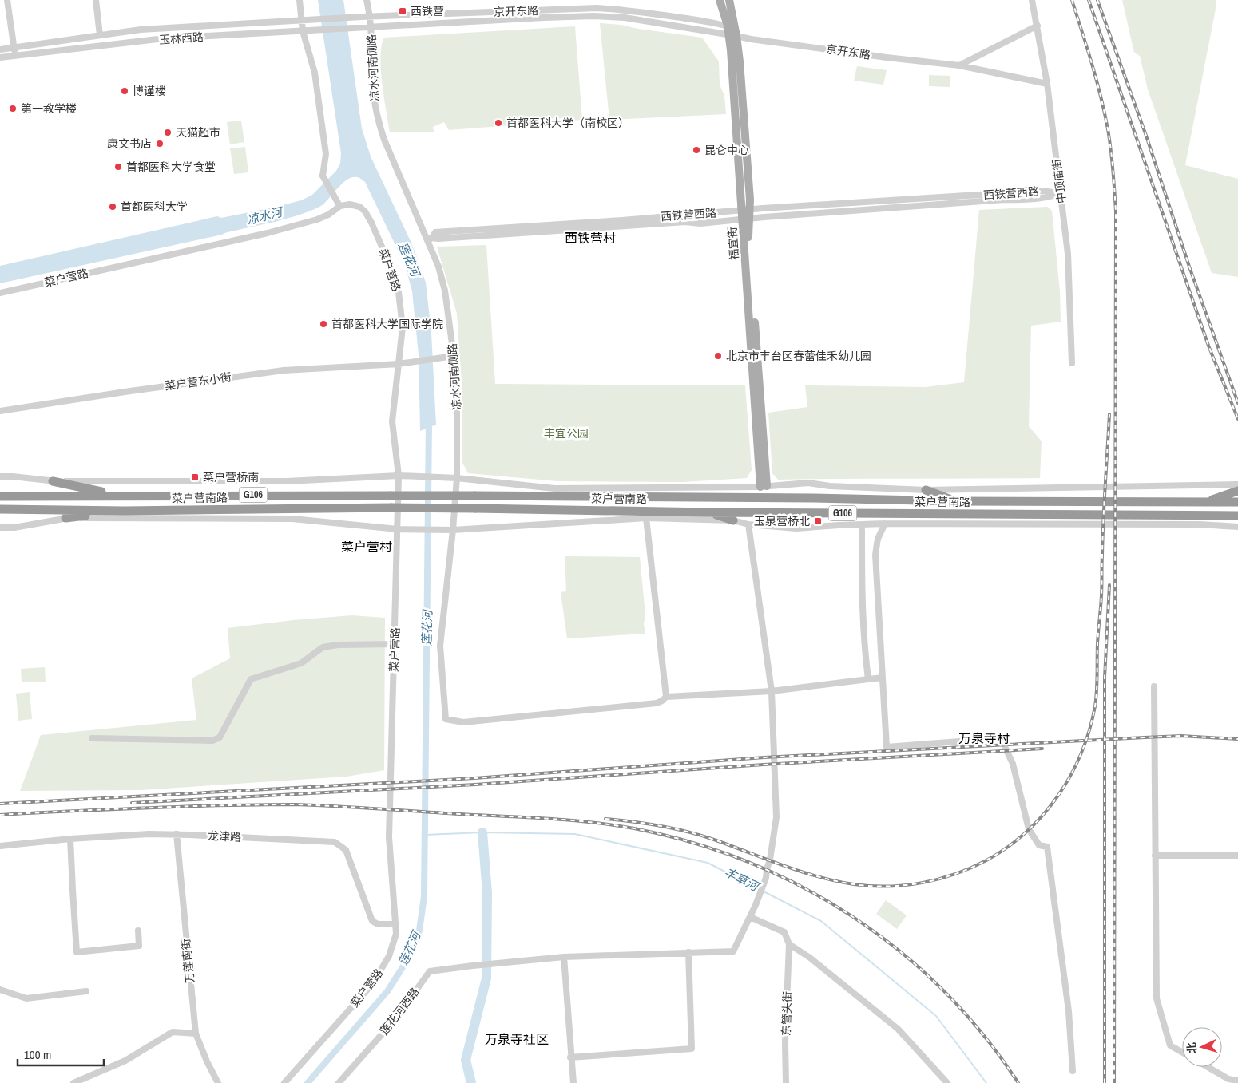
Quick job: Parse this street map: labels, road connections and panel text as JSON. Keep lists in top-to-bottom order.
{
  "streets": {
    "highway": ["G106", "菜户营南路"],
    "main road": ["福宜街"],
    "street": [
      "京开东路",
      "玉林西路",
      "凉水河南侧路",
      "中顶庙街",
      "西铁营西路",
      "菜户营路",
      "菜户营东小街",
      "龙津路",
      "万莲南街",
      "莲花河西路",
      "东管头街"
    ]
  },
  "crossings": [
    ["京开东路", "玉林西路"],
    ["京开东路", "凉水河南侧路"],
    ["京开东路", "福宜街"],
    ["凉水河南侧路", "西铁营西路"],
    ["凉水河南侧路", "菜户营东小街"],
    ["凉水河南侧路", "菜户营南路"],
    ["中顶庙街", "西铁营西路"],
    ["西铁营西路", "福宜街"],
    ["福宜街", "菜户营南路"],
    ["菜户营路", "菜户营东小街"],
    ["菜户营路", "菜户营南路"],
    ["菜户营路", "龙津路"],
    ["龙津路", "万莲南街"]
  ],
  "districts": [
    "西铁营村",
    "菜户营村",
    "万泉寺村",
    "万泉寺社区"
  ],
  "water": ["凉水河", "莲花河", "丰草河"],
  "parks": ["丰宜公园"],
  "places": {
    "transit": ["西铁营", "菜户营桥南", "玉泉营桥北"],
    "other": [
      "博谨楼",
      "第一教学楼",
      "首都医科大学（南校区）",
      "天猫超市",
      "康文书店",
      "昆仑中心",
      "首都医科大学食堂",
      "首都医科大学",
      "首都医科大学国际学院",
      "北京市丰台区春蕾佳禾幼儿园"
    ]
  },
  "scale_bar": "100 m",
  "north": "left"
}
